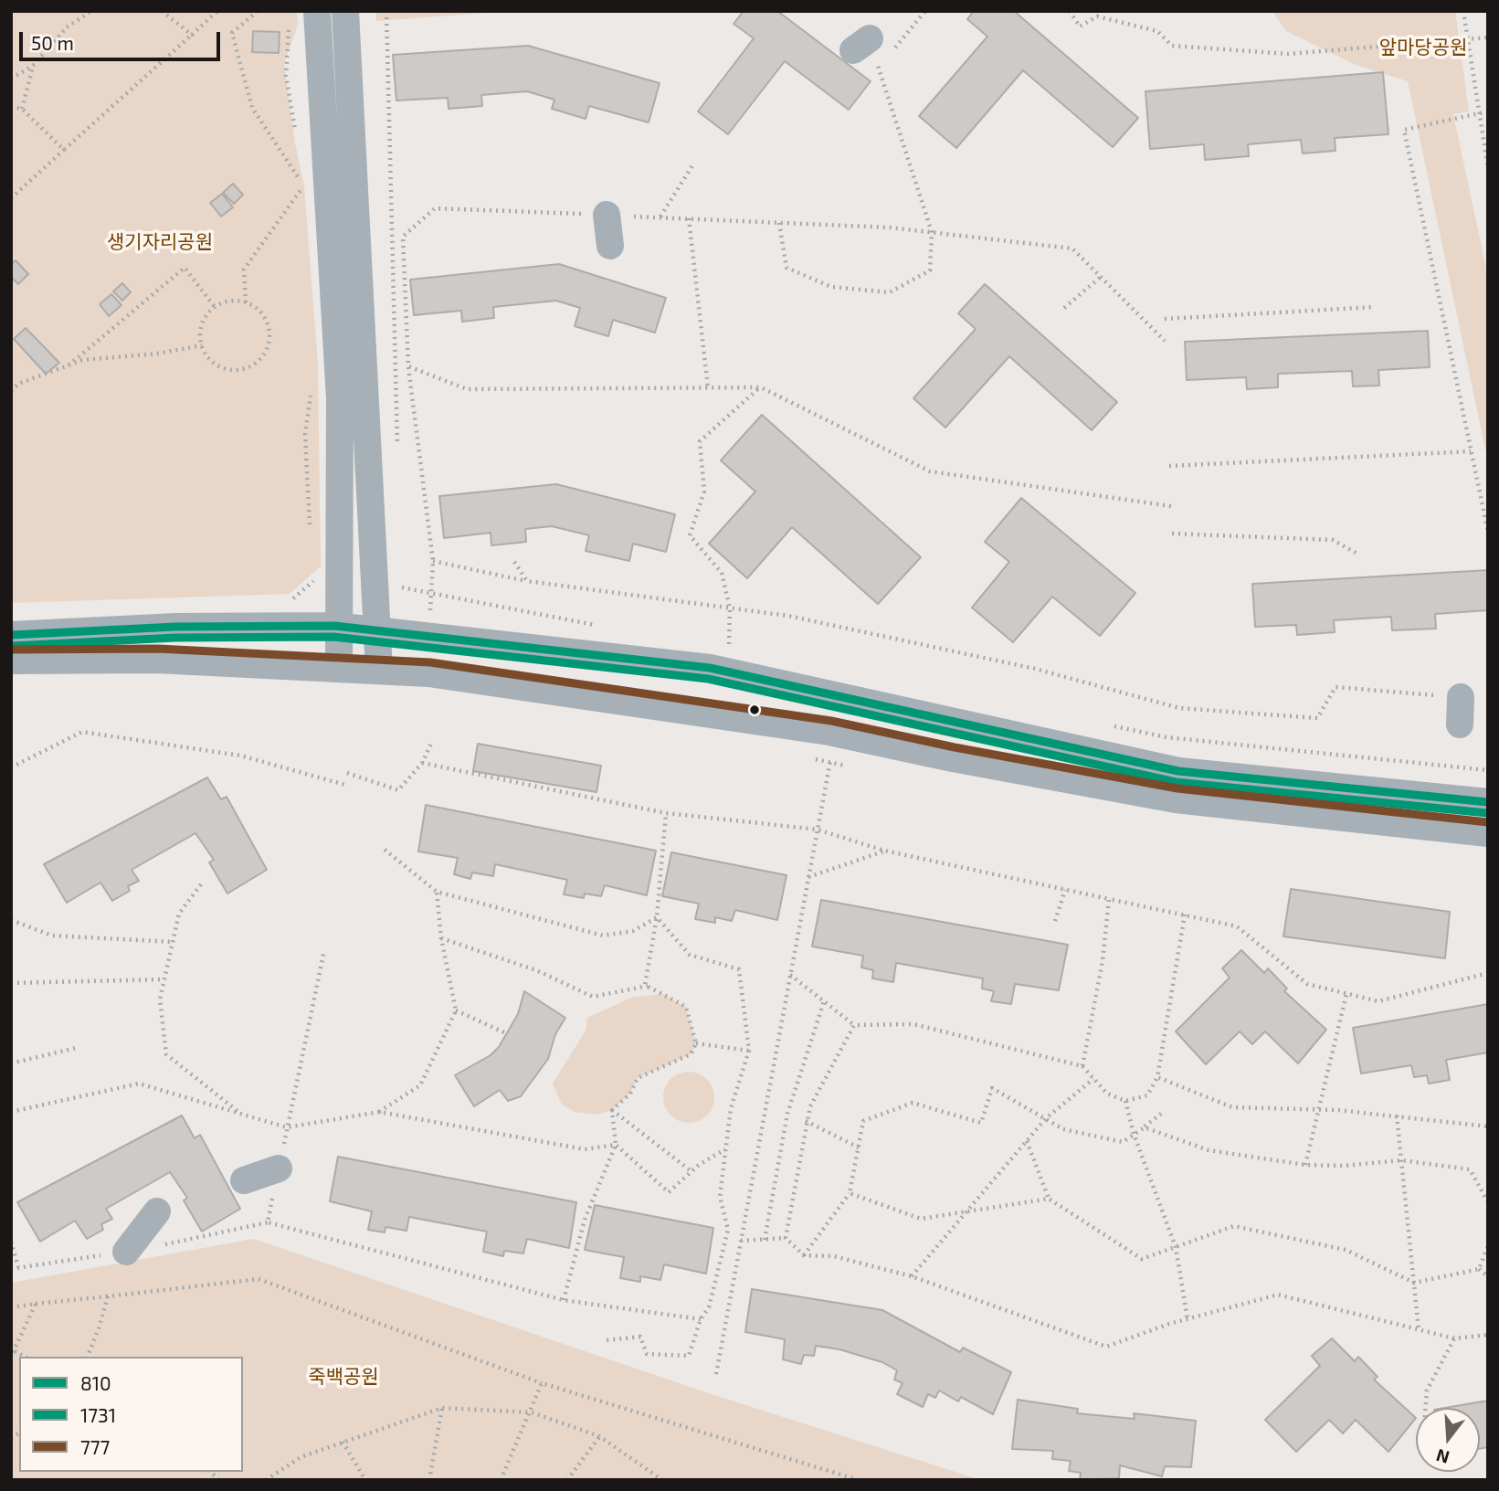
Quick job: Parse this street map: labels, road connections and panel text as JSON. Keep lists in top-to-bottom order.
{
  "parks": ["앞마당공원", "생기자리공원", "죽백공원"],
  "lines": ["transit line 810", "transit line 1731", "transit line 777"],
  "legend": ["810", "1731", "777"],
  "scale_bar": "50 m",
  "north": "bottom"
}
